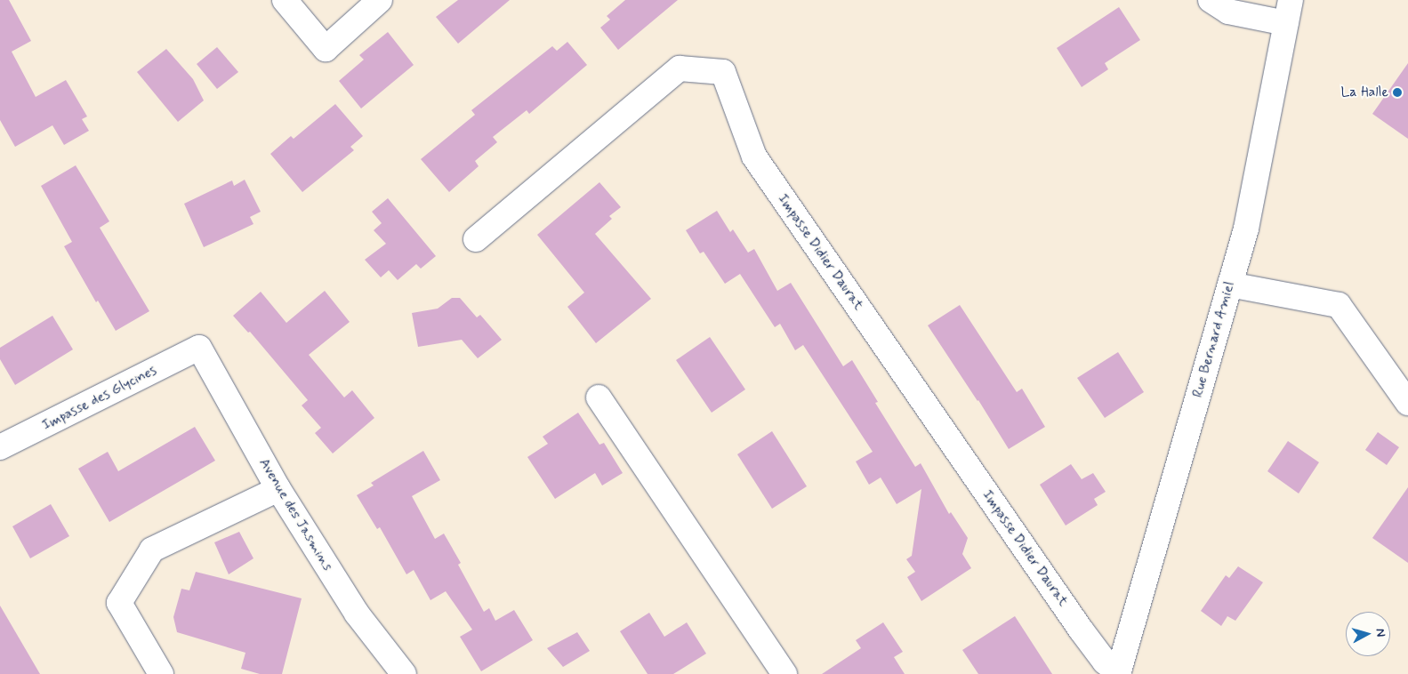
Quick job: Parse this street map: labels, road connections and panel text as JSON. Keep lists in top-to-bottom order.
{
  "streets": {
    "street": [
      "Impasse Didier Daurat",
      "Rue Bernard Amiel",
      "Impasse des Glycines",
      "Avenue des Jasmins"
    ]
  },
  "crossings": [
    ["Impasse Didier Daurat", "Rue Bernard Amiel"],
    ["Impasse des Glycines", "Avenue des Jasmins"]
  ],
  "places": ["La Halle"],
  "north": "right"
}
